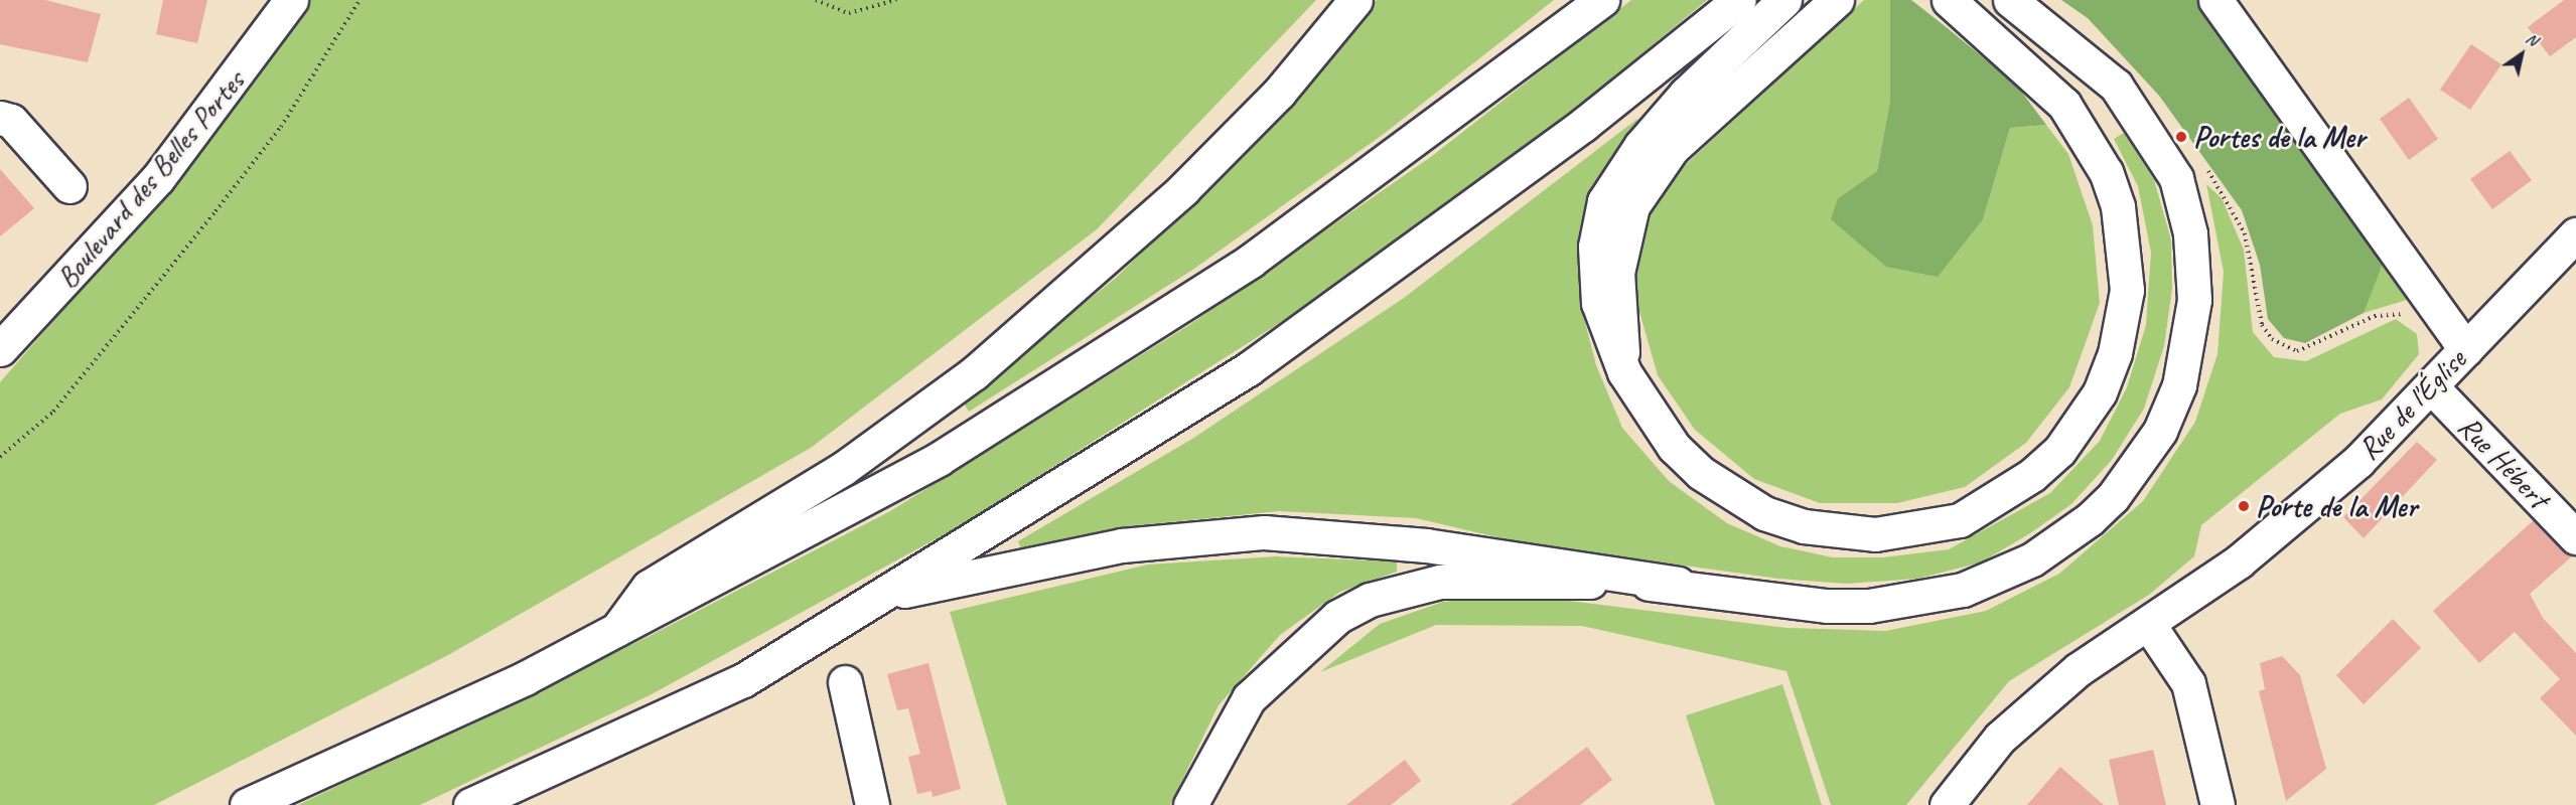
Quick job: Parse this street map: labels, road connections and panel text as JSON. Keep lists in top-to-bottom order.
{
  "streets": {
    "main road": ["Boulevard des Belles Portes", "Rue de l'Église", "Rue Hébert"]
  },
  "crossings": [
    ["Rue de l'Église", "Rue Hébert"]
  ],
  "places": ["Portes de la Mer", "Porte de la Mer"],
  "north": "top right"
}
